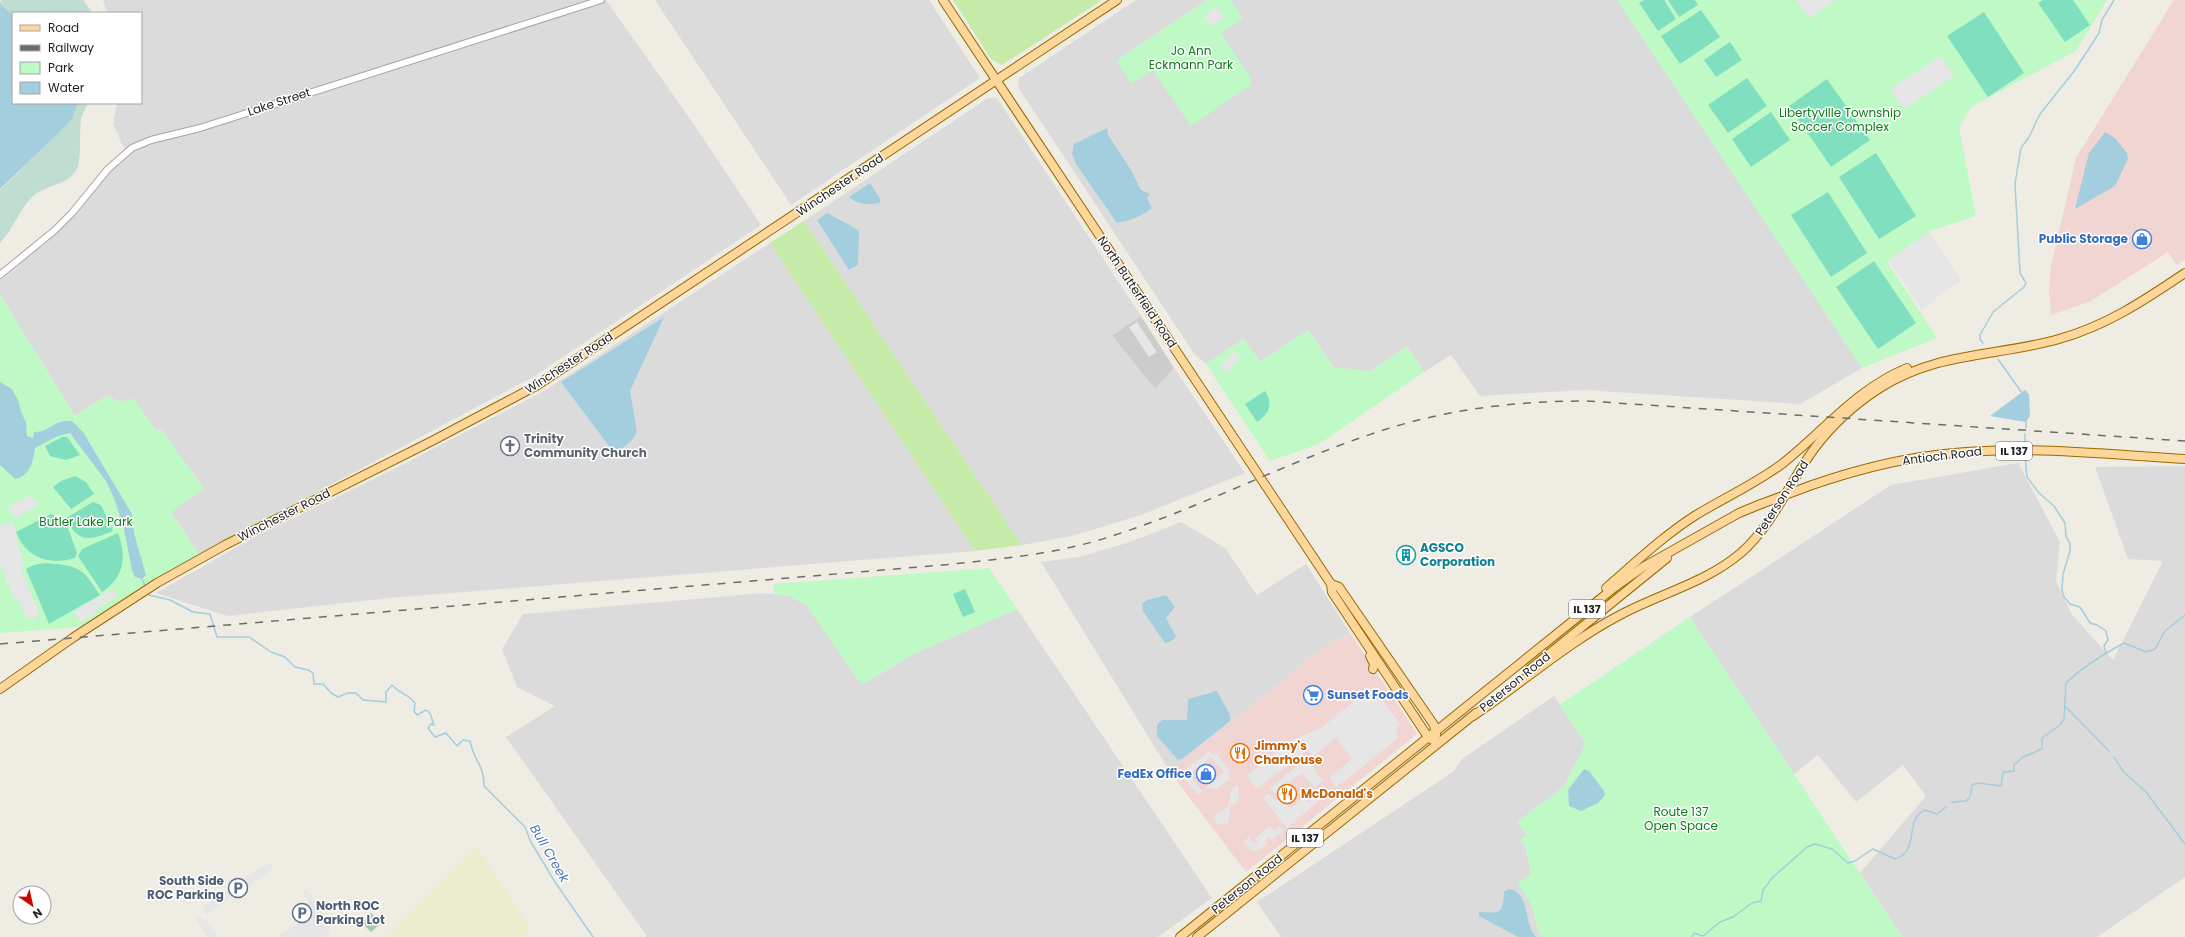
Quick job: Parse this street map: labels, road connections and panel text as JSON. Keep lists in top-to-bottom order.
{
  "streets": {
    "main road": [
      "Winchester Road",
      "North Butterfield Road",
      "IL 137",
      "Antioch Road",
      "Peterson Road"
    ],
    "street": ["Lake Street"]
  },
  "crossings": [
    ["Winchester Road", "North Butterfield Road"],
    ["North Butterfield Road", "Peterson Road"],
    ["Antioch Road", "Peterson Road"]
  ],
  "water": ["Bull Creek"],
  "parks": [
    "Jo Ann Eckmann Park",
    "Libertyville Township Soccer Complex",
    "Butler Lake Park",
    "Route 137 Open Space"
  ],
  "places": {
    "shop": ["Public Storage", "FedEx Office"],
    "church": ["Trinity Community Church"],
    "building": ["AGSCO Corporation"],
    "supermarket": ["Sunset Foods"],
    "restaurant": ["Jimmy's Charhouse", "McDonald's"],
    "parking": ["South Side ROC Parking", "North ROC Parking Lot"]
  },
  "legend": [
    "Road",
    "Railway",
    "Park",
    "Water"
  ],
  "north": "bottom right"
}
